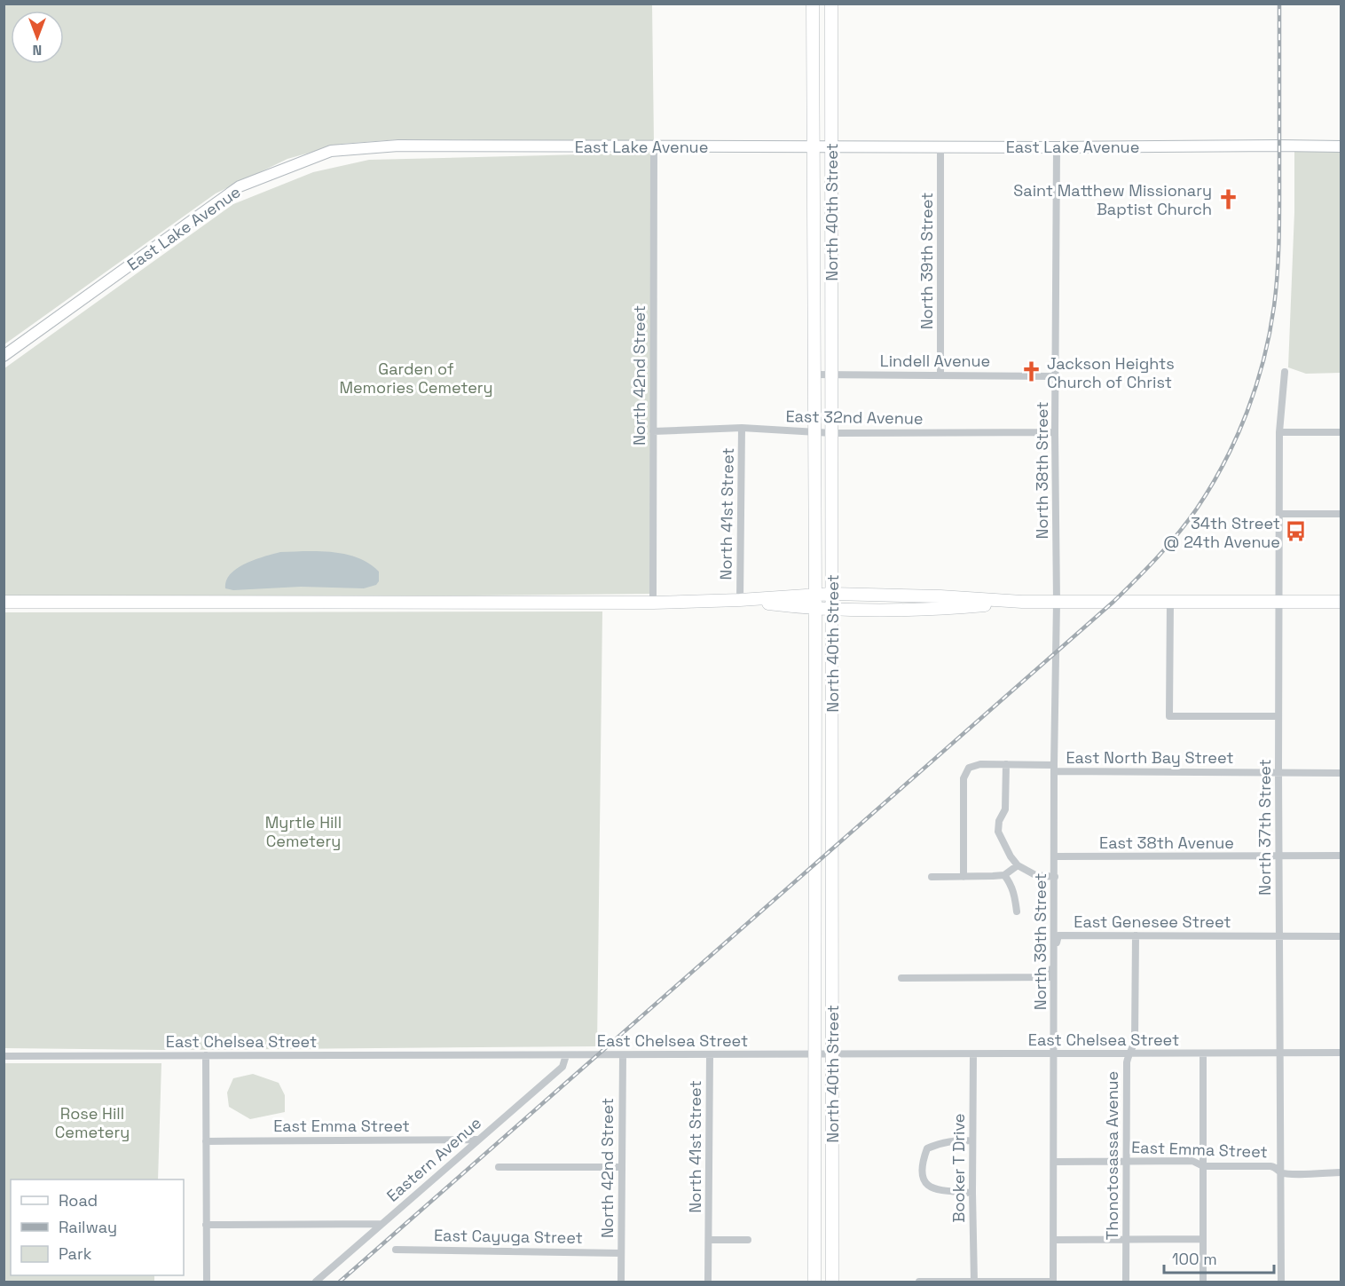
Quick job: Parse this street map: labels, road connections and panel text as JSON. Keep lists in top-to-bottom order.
{
  "streets": {
    "main road": ["North 40th Street"],
    "street": [
      "East Lake Avenue",
      "North 39th Street",
      "Lindell Avenue",
      "North 42nd Street",
      "East 32nd Avenue",
      "North 38th Street",
      "North 41st Street",
      "East North Bay Street",
      "North 37th Street",
      "East 38th Avenue",
      "East Genesee Street",
      "East Chelsea Street",
      "East Emma Street",
      "Thonotosassa Avenue",
      "Eastern Avenue",
      "Booker T Drive",
      "East Cayuga Street"
    ]
  },
  "crossings": [
    ["East Lake Avenue", "North 40th Street"],
    ["East Lake Avenue", "North 39th Street"],
    ["East Lake Avenue", "North 42nd Street"],
    ["East Lake Avenue", "North 38th Street"],
    ["North 40th Street", "Lindell Avenue"],
    ["North 40th Street", "East 32nd Avenue"],
    ["North 40th Street", "East Chelsea Street"],
    ["North 39th Street", "Lindell Avenue"],
    ["North 39th Street", "North 38th Street"],
    ["North 39th Street", "East North Bay Street"],
    ["North 39th Street", "East 38th Avenue"],
    ["North 39th Street", "East Genesee Street"],
    ["North 39th Street", "East Chelsea Street"],
    ["North 39th Street", "East Emma Street"],
    ["Lindell Avenue", "North 38th Street"],
    ["North 42nd Street", "East 32nd Avenue"],
    ["North 42nd Street", "East Chelsea Street"],
    ["North 42nd Street", "East Cayuga Street"],
    ["East 32nd Avenue", "North 38th Street"],
    ["East 32nd Avenue", "North 41st Street"],
    ["North 41st Street", "East Chelsea Street"],
    ["East North Bay Street", "North 37th Street"],
    ["North 37th Street", "East 38th Avenue"],
    ["North 37th Street", "East Genesee Street"],
    ["North 37th Street", "East Chelsea Street"],
    ["North 37th Street", "East Emma Street"],
    ["East Genesee Street", "Thonotosassa Avenue"],
    ["East Chelsea Street", "Thonotosassa Avenue"],
    ["East Chelsea Street", "Eastern Avenue"],
    ["East Chelsea Street", "Booker T Drive"],
    ["East Emma Street", "Thonotosassa Avenue"],
    ["East Emma Street", "Eastern Avenue"]
  ],
  "parks": ["Garden of Memories Cemetery", "Myrtle Hill Cemetery", "Rose Hill Cemetery"],
  "places": {
    "church": ["Saint Matthew Missionary Baptist Church", "Jackson Heights Church of Christ"],
    "bus stop": ["34th Street @ 24th Avenue"]
  },
  "legend": ["Road", "Railway", "Park"],
  "scale_bar": "100 m",
  "north": "bottom"
}
